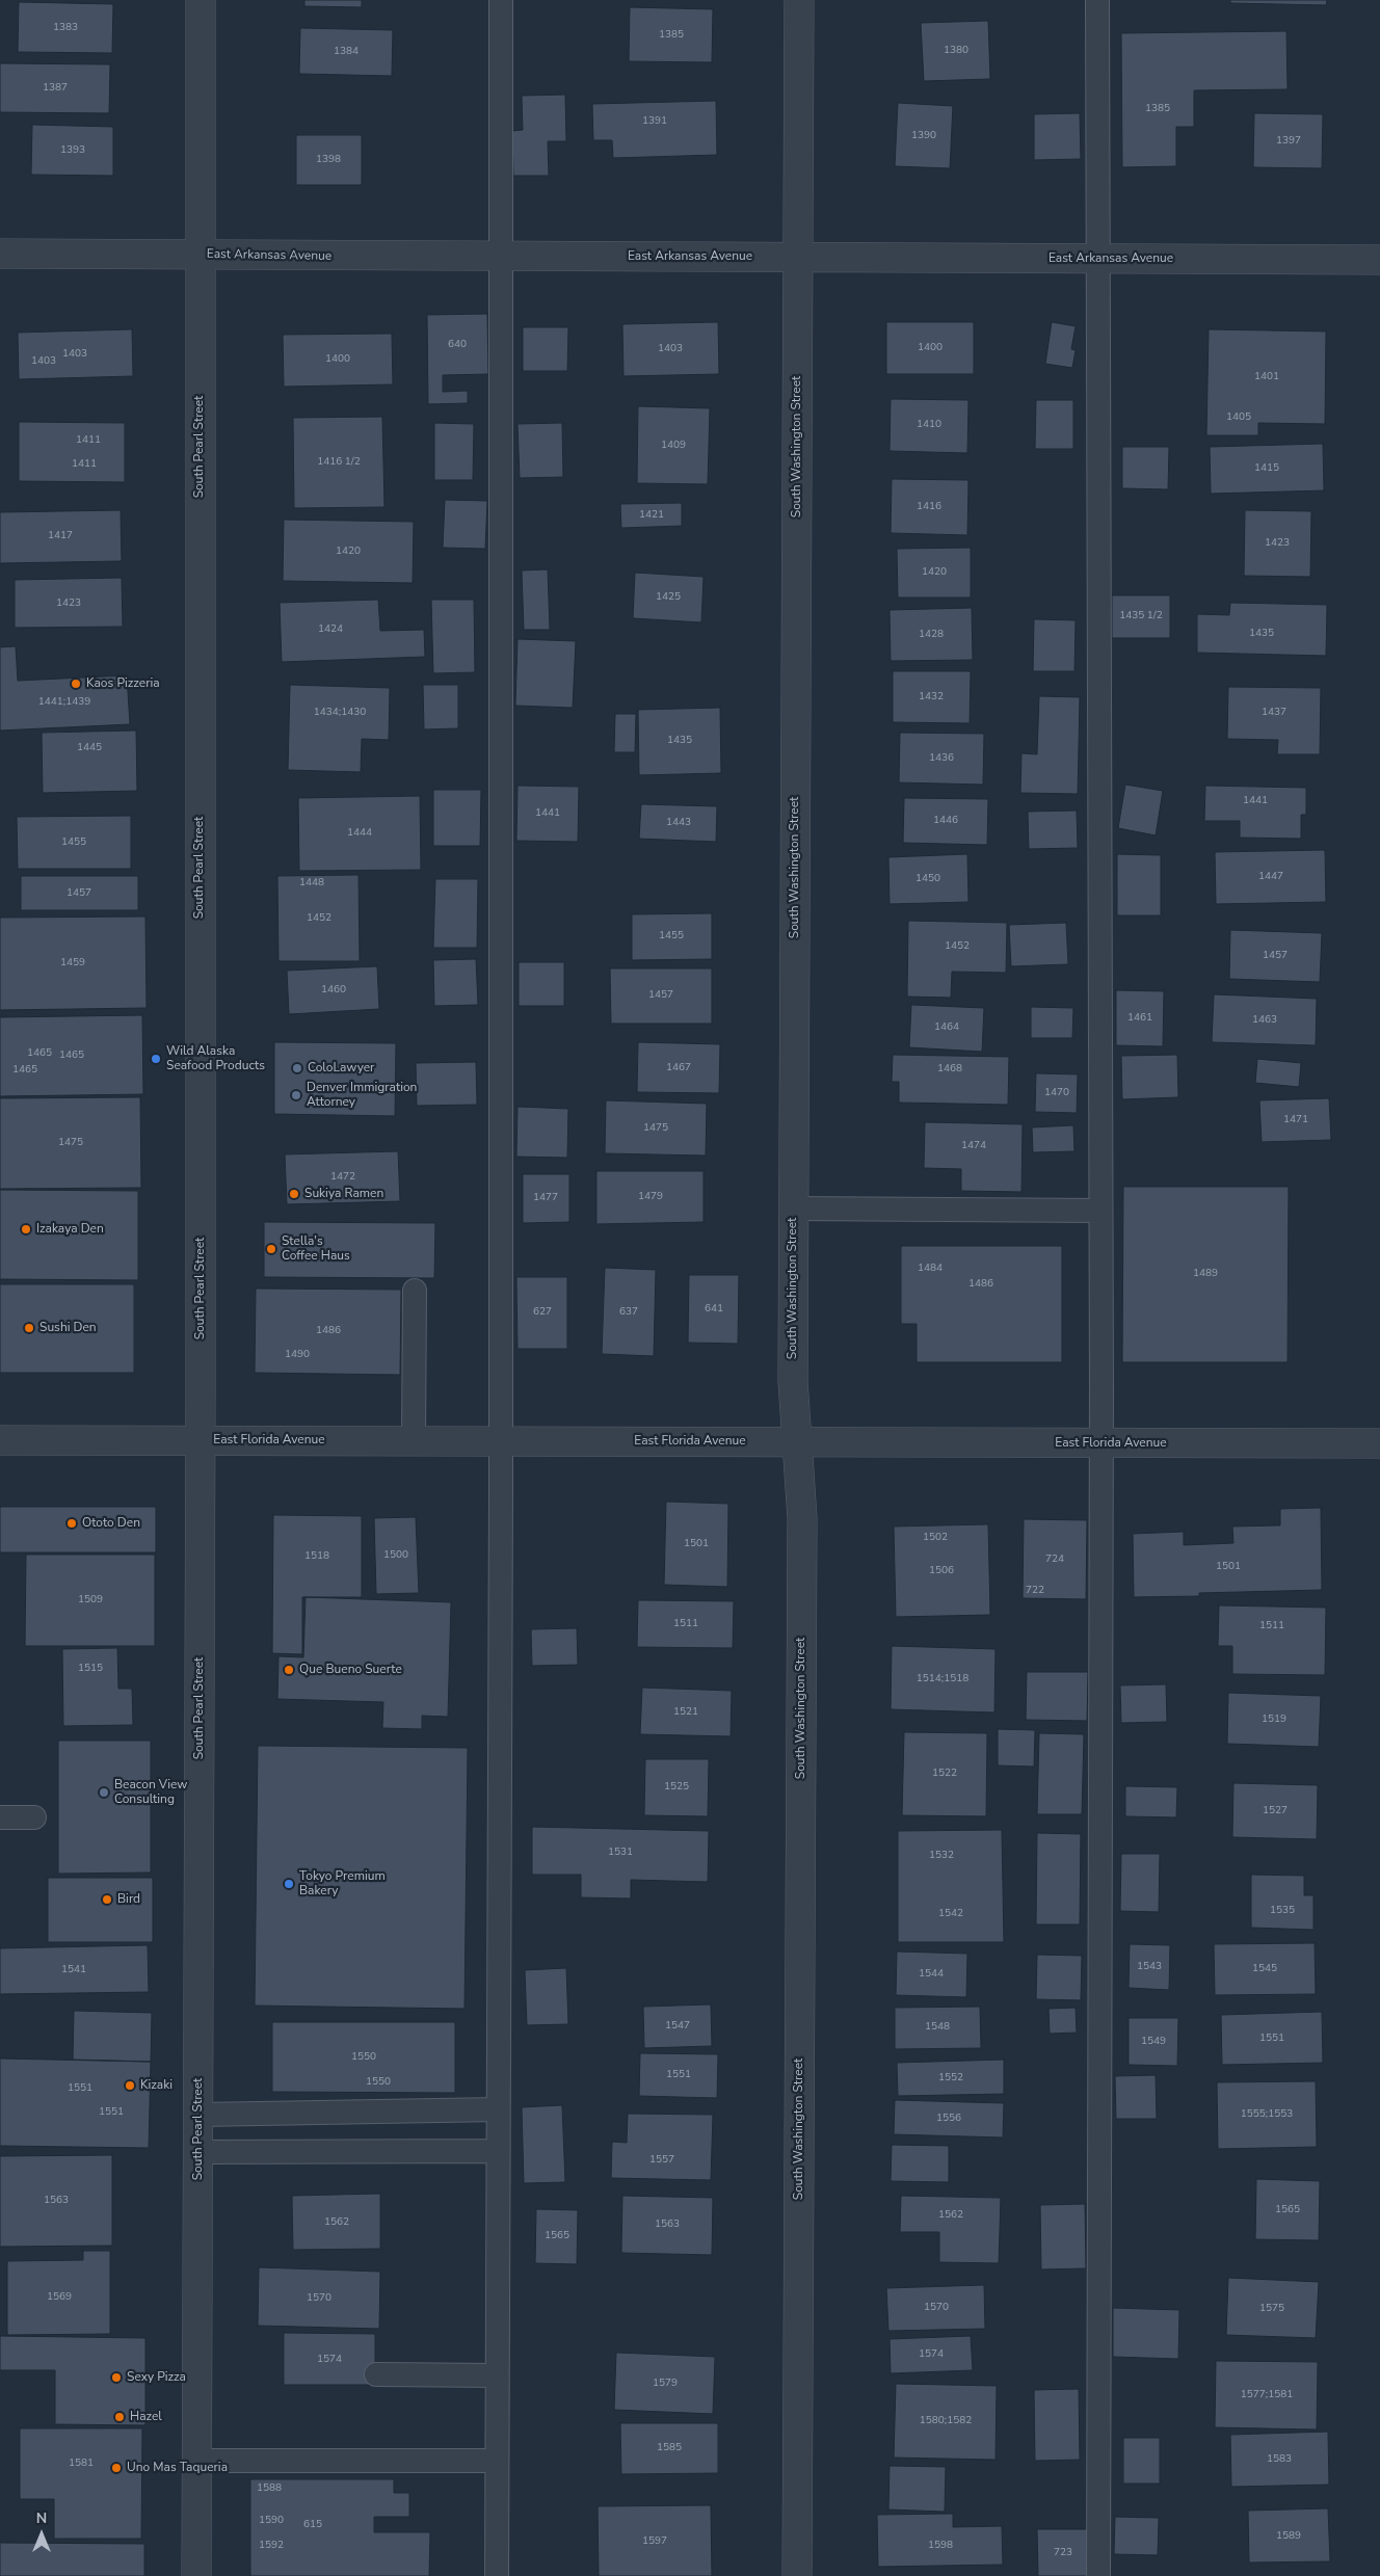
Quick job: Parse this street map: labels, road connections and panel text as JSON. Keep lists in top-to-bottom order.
{
  "streets": {
    "street": [
      "East Arkansas Avenue",
      "South Pearl Street",
      "South Washington Street",
      "East Florida Avenue"
    ]
  },
  "crossings": [
    ["East Arkansas Avenue", "South Pearl Street"],
    ["East Arkansas Avenue", "South Washington Street"],
    ["South Pearl Street", "East Florida Avenue"],
    ["South Washington Street", "East Florida Avenue"]
  ],
  "places": [
    "Kaos Pizzeria",
    "Wild Alaska Seafood Products",
    "ColoLawyer",
    "Denver Immigration Attorney",
    "Sukiya Ramen",
    "Izakaya Den",
    "Stella's Coffee Haus",
    "Sushi Den",
    "Ototo Den",
    "Que Bueno Suerte",
    "Beacon View Consulting",
    "Tokyo Premium Bakery",
    "Bird",
    "Kizaki",
    "Sexy Pizza",
    "Hazel",
    "Uno Mas Taqueria"
  ],
  "house_numbers": [
    "1383",
    "1385",
    "1380",
    "1384",
    "1387",
    "1385",
    "1391",
    "1390",
    "1397",
    "1393",
    "1398",
    "640",
    "1400",
    "1403",
    "1403",
    "1400",
    "1403",
    "1401",
    "1405",
    "1410",
    "1411",
    "1409",
    "1416 1/2",
    "1411",
    "1415",
    "1416",
    "1421",
    "1417",
    "1423",
    "1420",
    "1420",
    "1425",
    "1423",
    "1435 1/2",
    "1424",
    "1435",
    "1428",
    "1432",
    "1441;1439",
    "1434;1430",
    "1437",
    "1435",
    "1445",
    "1436",
    "1441",
    "1441",
    "1446",
    "1443",
    "1444",
    "1455",
    "1447",
    "1450",
    "1448",
    "1457",
    "1452",
    "1455",
    "1452",
    "1457",
    "1459",
    "1460",
    "1457",
    "1461",
    "1463",
    "1464",
    "1465",
    "1465",
    "1467",
    "1468",
    "1465",
    "1470",
    "1471",
    "1475",
    "1475",
    "1474",
    "1472",
    "1479",
    "1477",
    "1484",
    "1489",
    "1486",
    "641",
    "627",
    "637",
    "1486",
    "1490",
    "1502",
    "1501",
    "1500",
    "1518",
    "724",
    "1501",
    "1506",
    "722",
    "1509",
    "1511",
    "1511",
    "1515",
    "1514;1518",
    "1521",
    "1519",
    "1522",
    "1525",
    "1527",
    "1531",
    "1532",
    "1535",
    "1542",
    "1543",
    "1545",
    "1541",
    "1544",
    "1547",
    "1548",
    "1551",
    "1549",
    "1550",
    "1551",
    "1552",
    "1550",
    "1551",
    "1551",
    "1555;1553",
    "1556",
    "1557",
    "1563",
    "1565",
    "1562",
    "1562",
    "1563",
    "1565",
    "1569",
    "1570",
    "1570",
    "1575",
    "1574",
    "1574",
    "1579",
    "1577;1581",
    "1580;1582",
    "1585",
    "1583",
    "1581",
    "1588",
    "1590",
    "615",
    "1589",
    "1597",
    "1592",
    "1598",
    "723"
  ],
  "north": "top"
}
